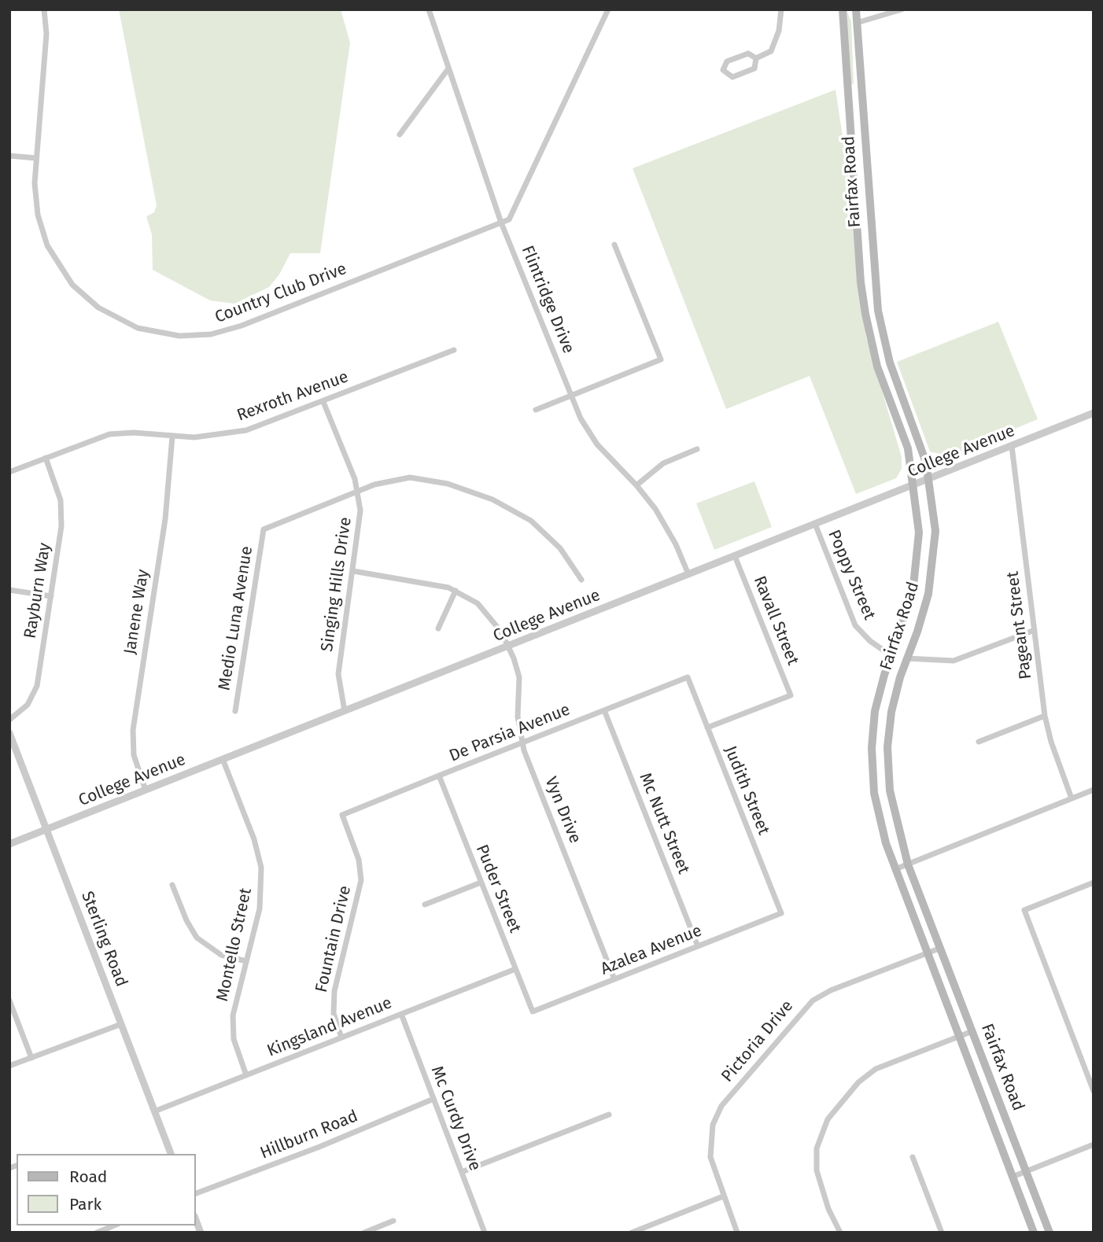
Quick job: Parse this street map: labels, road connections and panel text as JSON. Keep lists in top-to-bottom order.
{
  "streets": {
    "main road": ["Fairfax Road"],
    "street": [
      "Country Club Drive",
      "Flintridge Drive",
      "Rexroth Avenue",
      "College Avenue",
      "Poppy Street",
      "Singing Hills Drive",
      "Rayburn Way",
      "Janene Way",
      "Medio Luna Avenue",
      "Ravall Street",
      "Pageant Street",
      "De Parsia Avenue",
      "Judith Street",
      "Vyn Drive",
      "Mc Nutt Street",
      "Puder Street",
      "Sterling Road",
      "Fountain Drive",
      "Montello Street",
      "Azalea Avenue",
      "Kingsland Avenue",
      "Pictoria Drive",
      "Mc Curdy Drive",
      "Hillburn Road"
    ]
  },
  "crossings": [
    ["Fairfax Road", "College Avenue"],
    ["Fairfax Road", "Poppy Street"],
    ["Fairfax Road", "Pictoria Drive"],
    ["Country Club Drive", "Flintridge Drive"],
    ["Flintridge Drive", "College Avenue"],
    ["Rexroth Avenue", "Singing Hills Drive"],
    ["Rexroth Avenue", "Rayburn Way"],
    ["Rexroth Avenue", "Janene Way"],
    ["College Avenue", "Poppy Street"],
    ["College Avenue", "Singing Hills Drive"],
    ["College Avenue", "Janene Way"],
    ["College Avenue", "Ravall Street"],
    ["College Avenue", "Pageant Street"],
    ["College Avenue", "Vyn Drive"],
    ["College Avenue", "Sterling Road"],
    ["College Avenue", "Montello Street"],
    ["Singing Hills Drive", "Medio Luna Avenue"],
    ["Singing Hills Drive", "Vyn Drive"],
    ["Ravall Street", "Judith Street"],
    ["De Parsia Avenue", "Judith Street"],
    ["De Parsia Avenue", "Vyn Drive"],
    ["De Parsia Avenue", "Mc Nutt Street"],
    ["De Parsia Avenue", "Puder Street"],
    ["De Parsia Avenue", "Fountain Drive"],
    ["Judith Street", "Azalea Avenue"],
    ["Vyn Drive", "Azalea Avenue"],
    ["Mc Nutt Street", "Azalea Avenue"],
    ["Puder Street", "Azalea Avenue"],
    ["Puder Street", "Kingsland Avenue"],
    ["Sterling Road", "Kingsland Avenue"],
    ["Fountain Drive", "Kingsland Avenue"],
    ["Montello Street", "Kingsland Avenue"],
    ["Kingsland Avenue", "Mc Curdy Drive"],
    ["Mc Curdy Drive", "Hillburn Road"]
  ],
  "legend": ["Road", "Park"]
}
